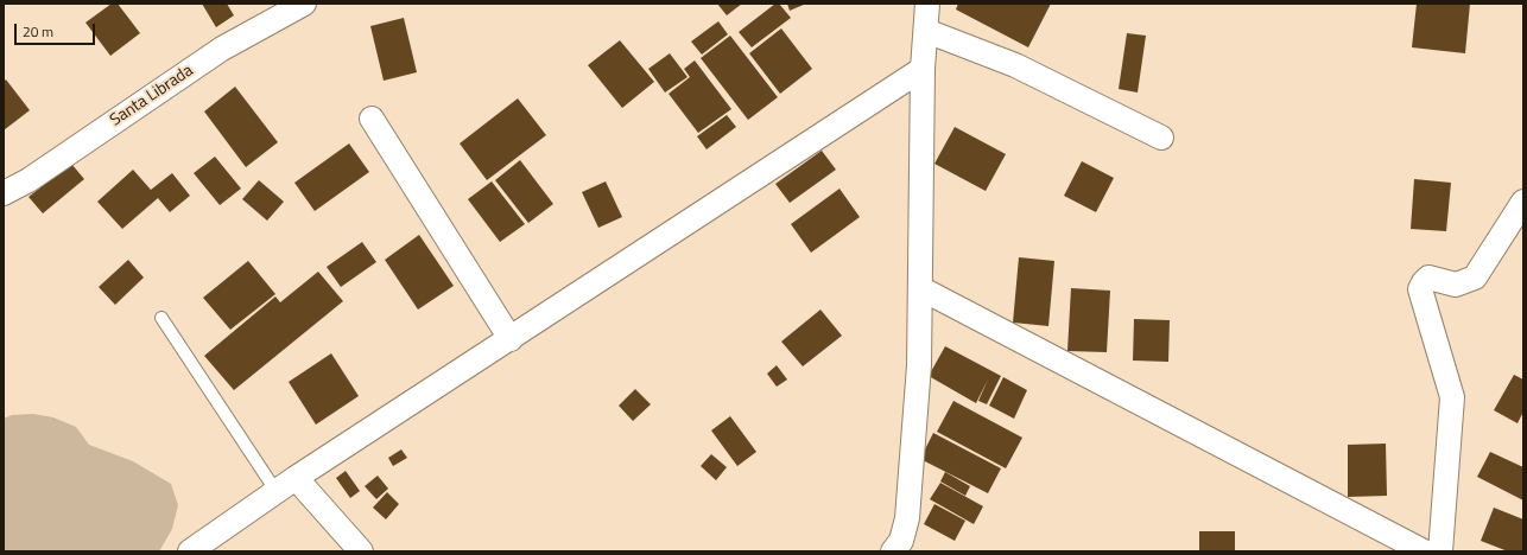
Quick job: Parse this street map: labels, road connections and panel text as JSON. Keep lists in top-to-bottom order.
{
  "streets": {
    "street": ["Santa Librada"]
  },
  "scale_bar": "20 m"
}
